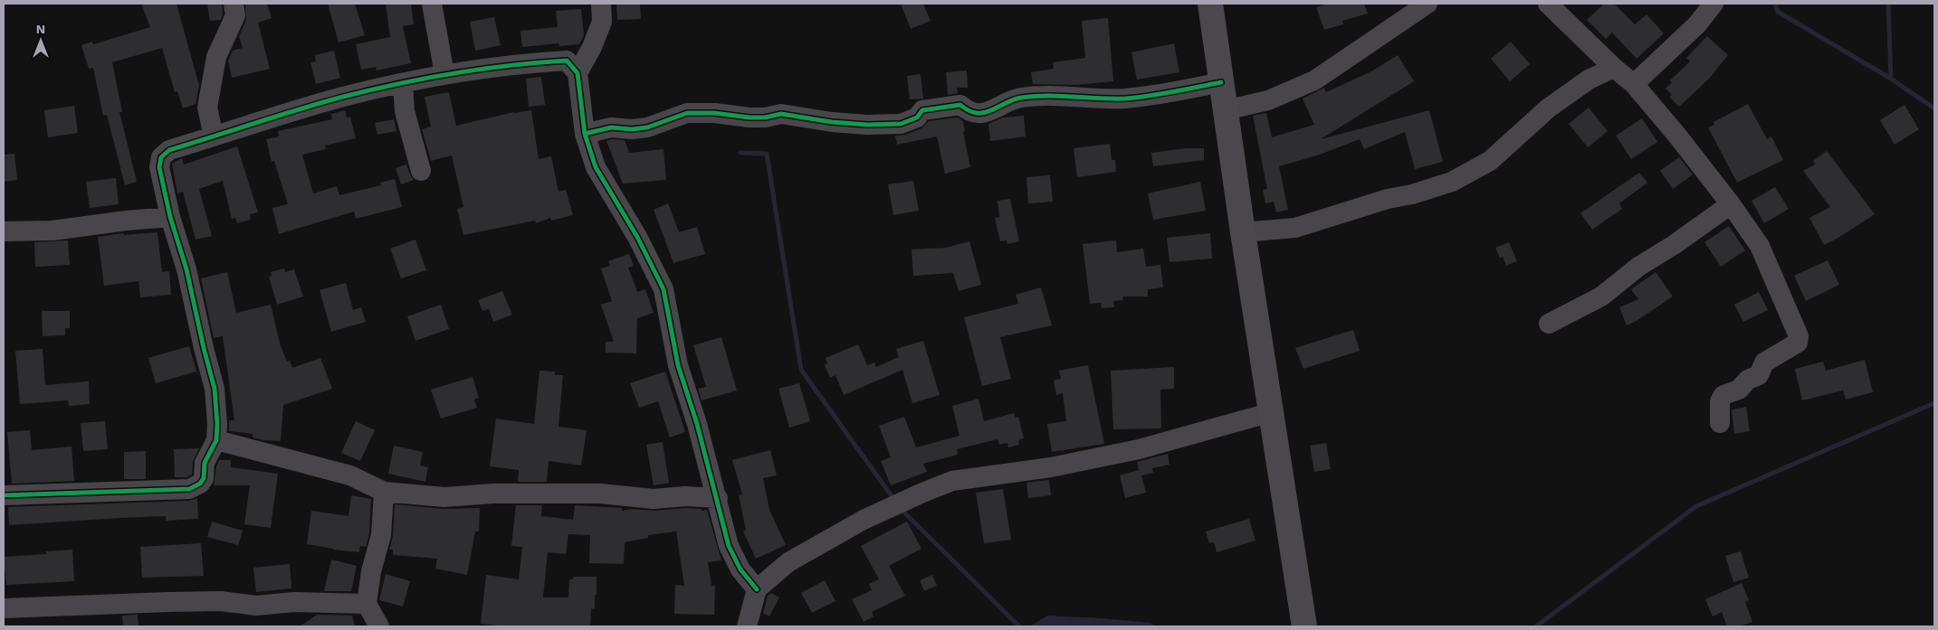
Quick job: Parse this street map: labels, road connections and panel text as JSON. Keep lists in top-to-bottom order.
{
  "north": "top"
}
